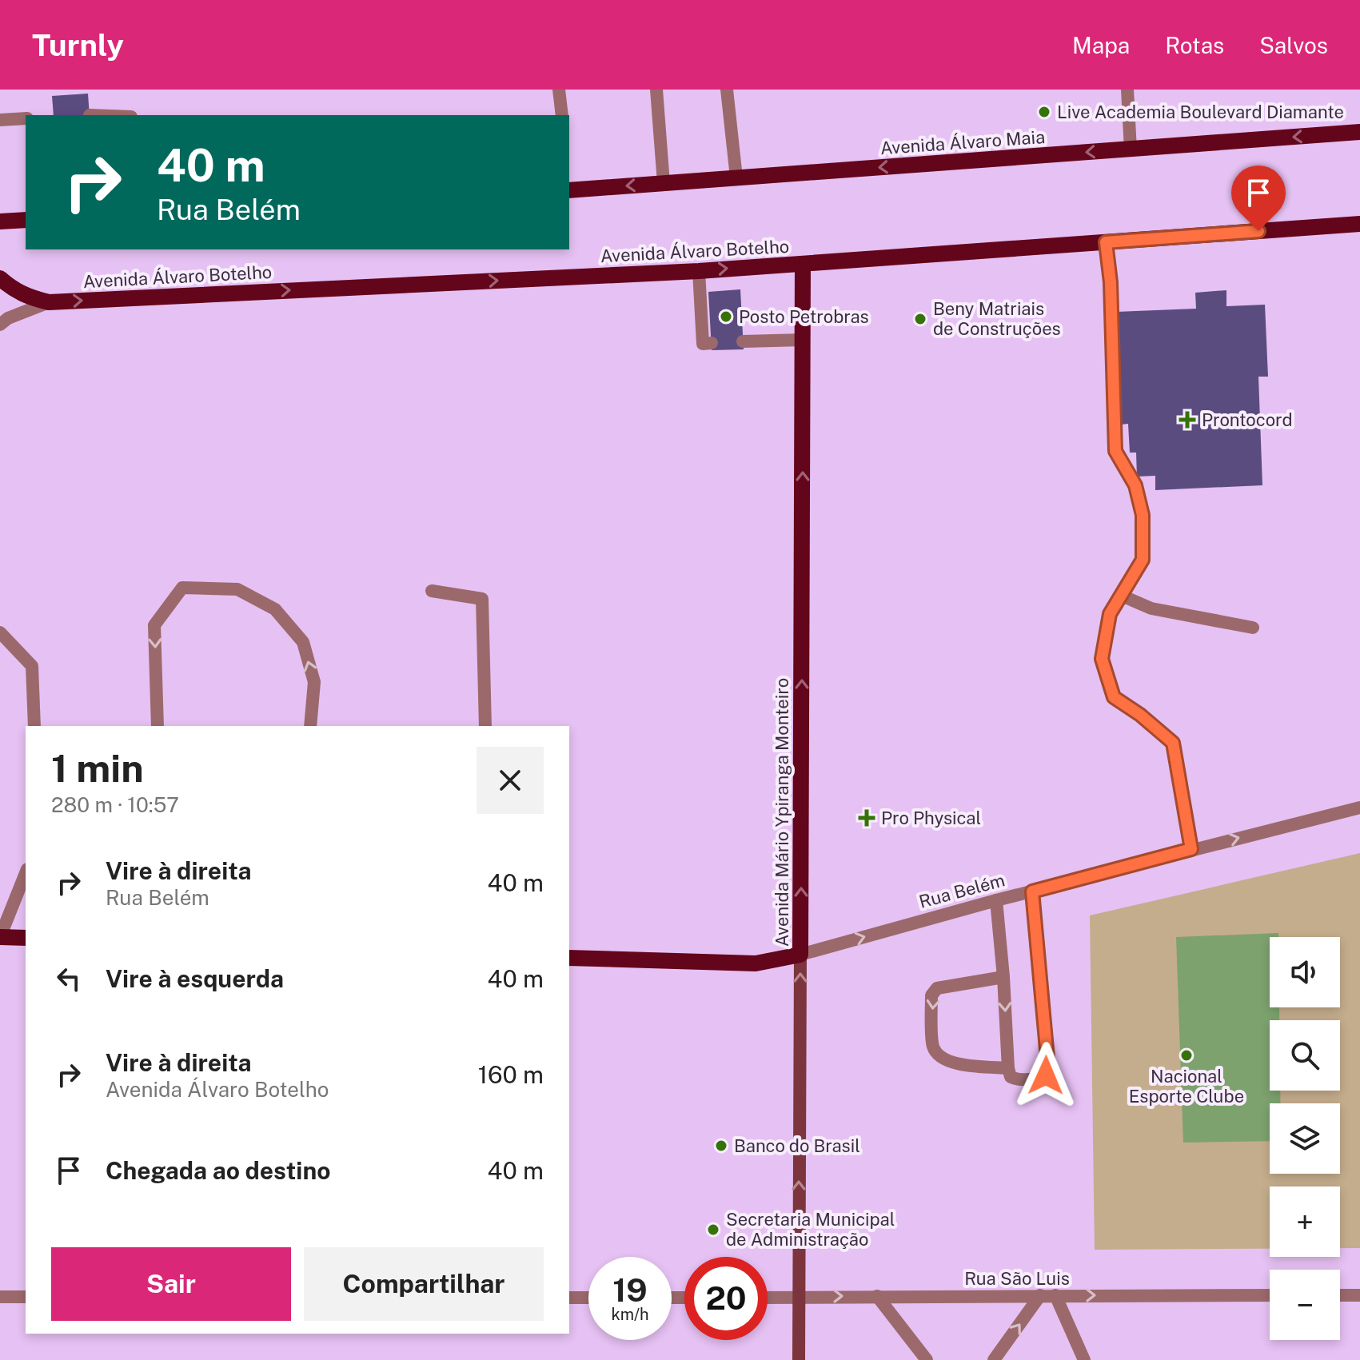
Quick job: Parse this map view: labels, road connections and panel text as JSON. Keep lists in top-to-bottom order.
{
  "streets": {
    "main road": [
      "Avenida Álvaro Maia",
      "Avenida Álvaro Botelho",
      "Avenida Mário Ypiranga Monteiro",
      "Rua Belém"
    ],
    "street": ["Rua São Luis"]
  },
  "crossings": [
    ["Avenida Álvaro Botelho", "Avenida Mário Ypiranga Monteiro"],
    ["Avenida Mário Ypiranga Monteiro", "Rua Belém"],
    ["Avenida Mário Ypiranga Monteiro", "Rua São Luis"]
  ],
  "one_way": [
    "Avenida Álvaro Maia",
    "Avenida Álvaro Botelho",
    "Avenida Mário Ypiranga Monteiro",
    "Rua Belém",
    "Rua São Luis"
  ],
  "places": {
    "other": [
      "Live Academia Boulevard Diamante",
      "Posto Petrobras",
      "Beny Matriais de Construções",
      "Nacional Esporte Clube",
      "Banco do Brasil",
      "Secretaria Municipal de Administração"
    ],
    "health": ["Prontocord", "Pro Physical"]
  },
  "page": {
    "header": "Turnly",
    "nav": ["Mapa", "Rotas", "Salvos"],
    "turn": ["40 m", "Rua Belém"],
    "heading": ["1 min", "280 m · 10:57"],
    "list": [
      {
        "name": "Vire à direita",
        "note": "Rua Belém",
        "value": "40 m"
      },
      {
        "name": "Vire à esquerda",
        "value": "40 m"
      },
      {
        "name": "Vire à direita",
        "note": "Avenida Álvaro Botelho",
        "value": "160 m"
      },
      {
        "name": "Chegada ao destino",
        "value": "40 m"
      }
    ],
    "map_buttons": ["+", "−"],
    "buttons": ["Sair", "Compartilhar"],
    "speed": "19 km/h",
    "limit": "20"
  }
}
